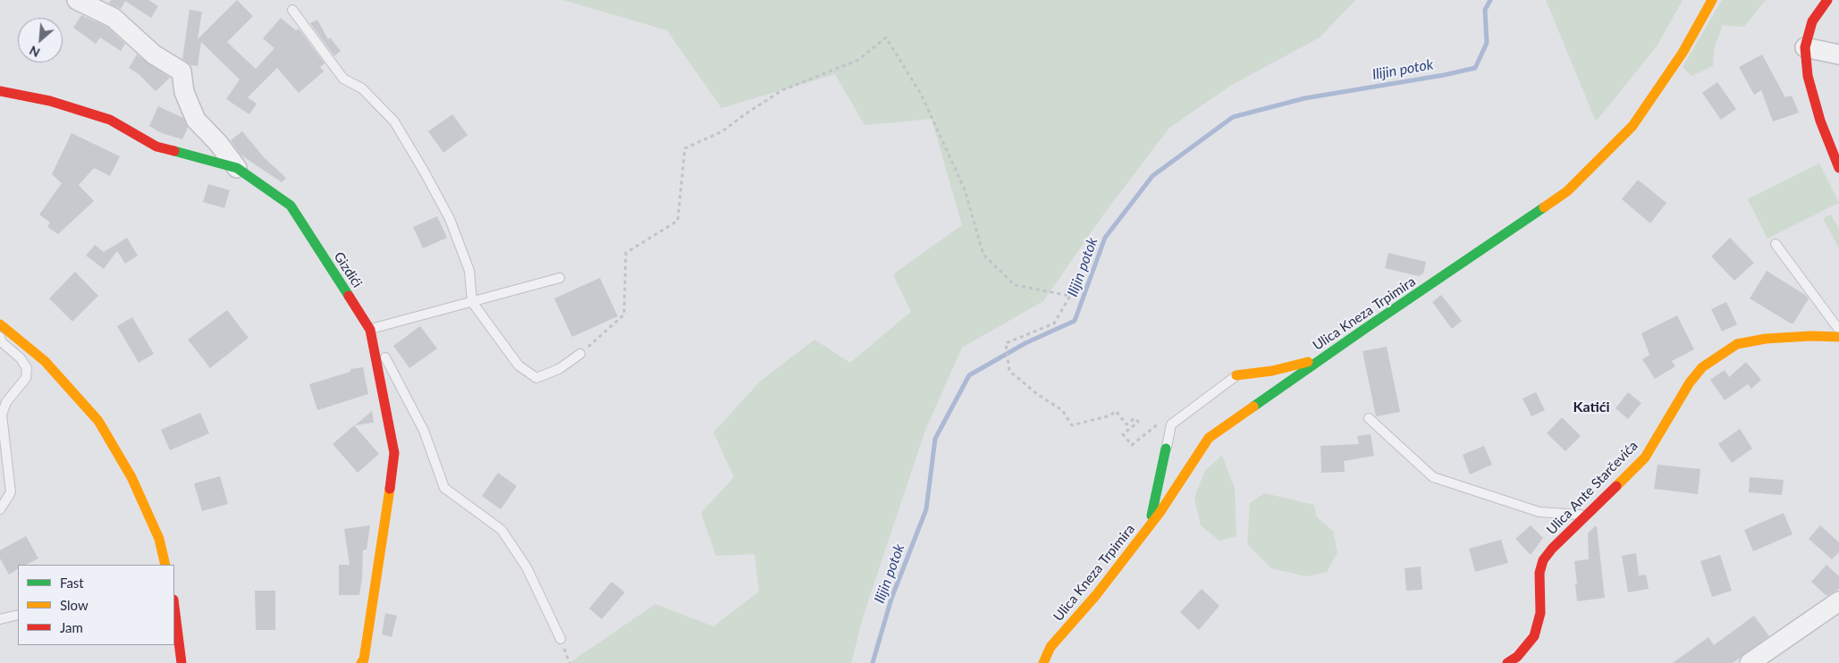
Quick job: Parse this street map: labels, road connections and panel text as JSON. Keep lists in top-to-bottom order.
{
  "streets": {
    "street": ["Gizdići", "Ulica Kneza Trpimira", "Ulica Ante Starčevića"]
  },
  "districts": ["Katići"],
  "water": ["Ilijin potok"],
  "legend": ["Fast", "Slow", "Jam"],
  "north": "bottom left"
}
